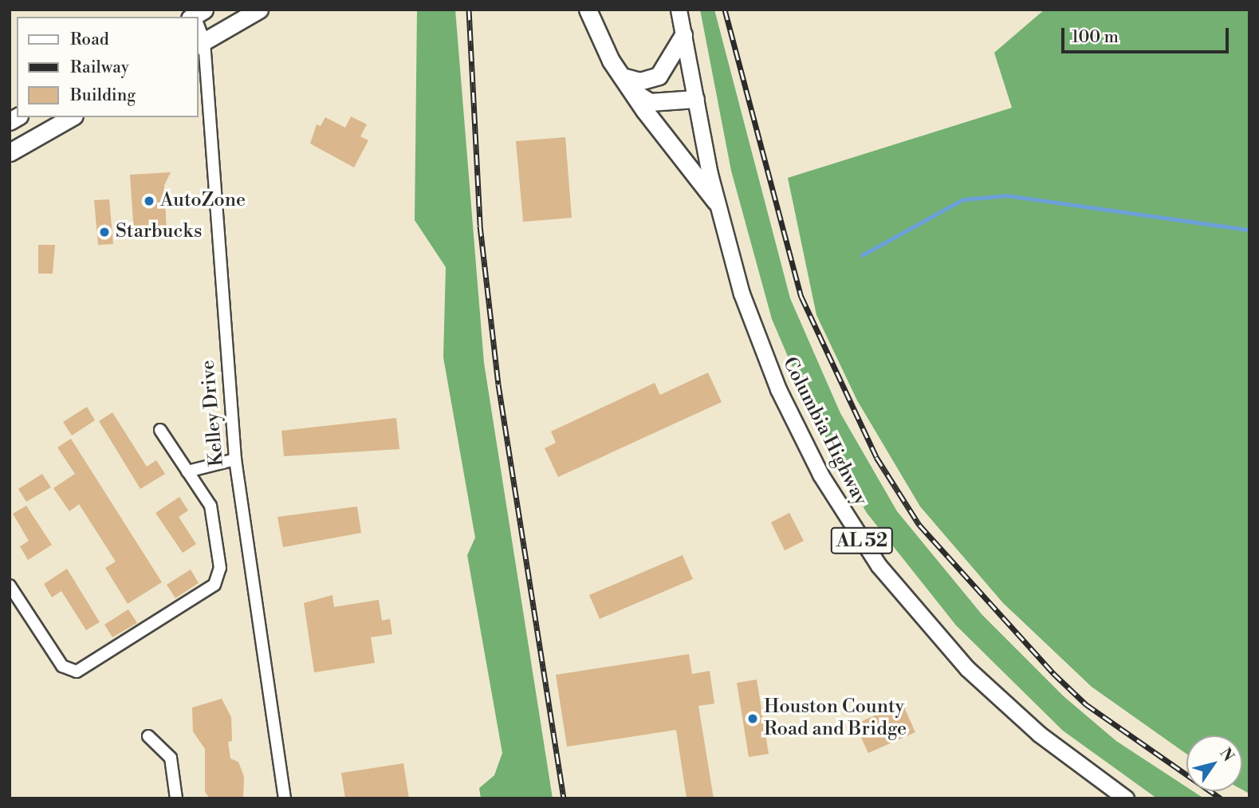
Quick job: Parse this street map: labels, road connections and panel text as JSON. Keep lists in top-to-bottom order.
{
  "streets": {
    "main road": ["Columbia Highway", "AL 52"],
    "street": ["Kelley Drive"]
  },
  "places": ["AutoZone", "Starbucks", "Houston County Road and Bridge"],
  "legend": ["Road", "Railway", "Building"],
  "scale_bar": "100 m",
  "north": "top right"
}
